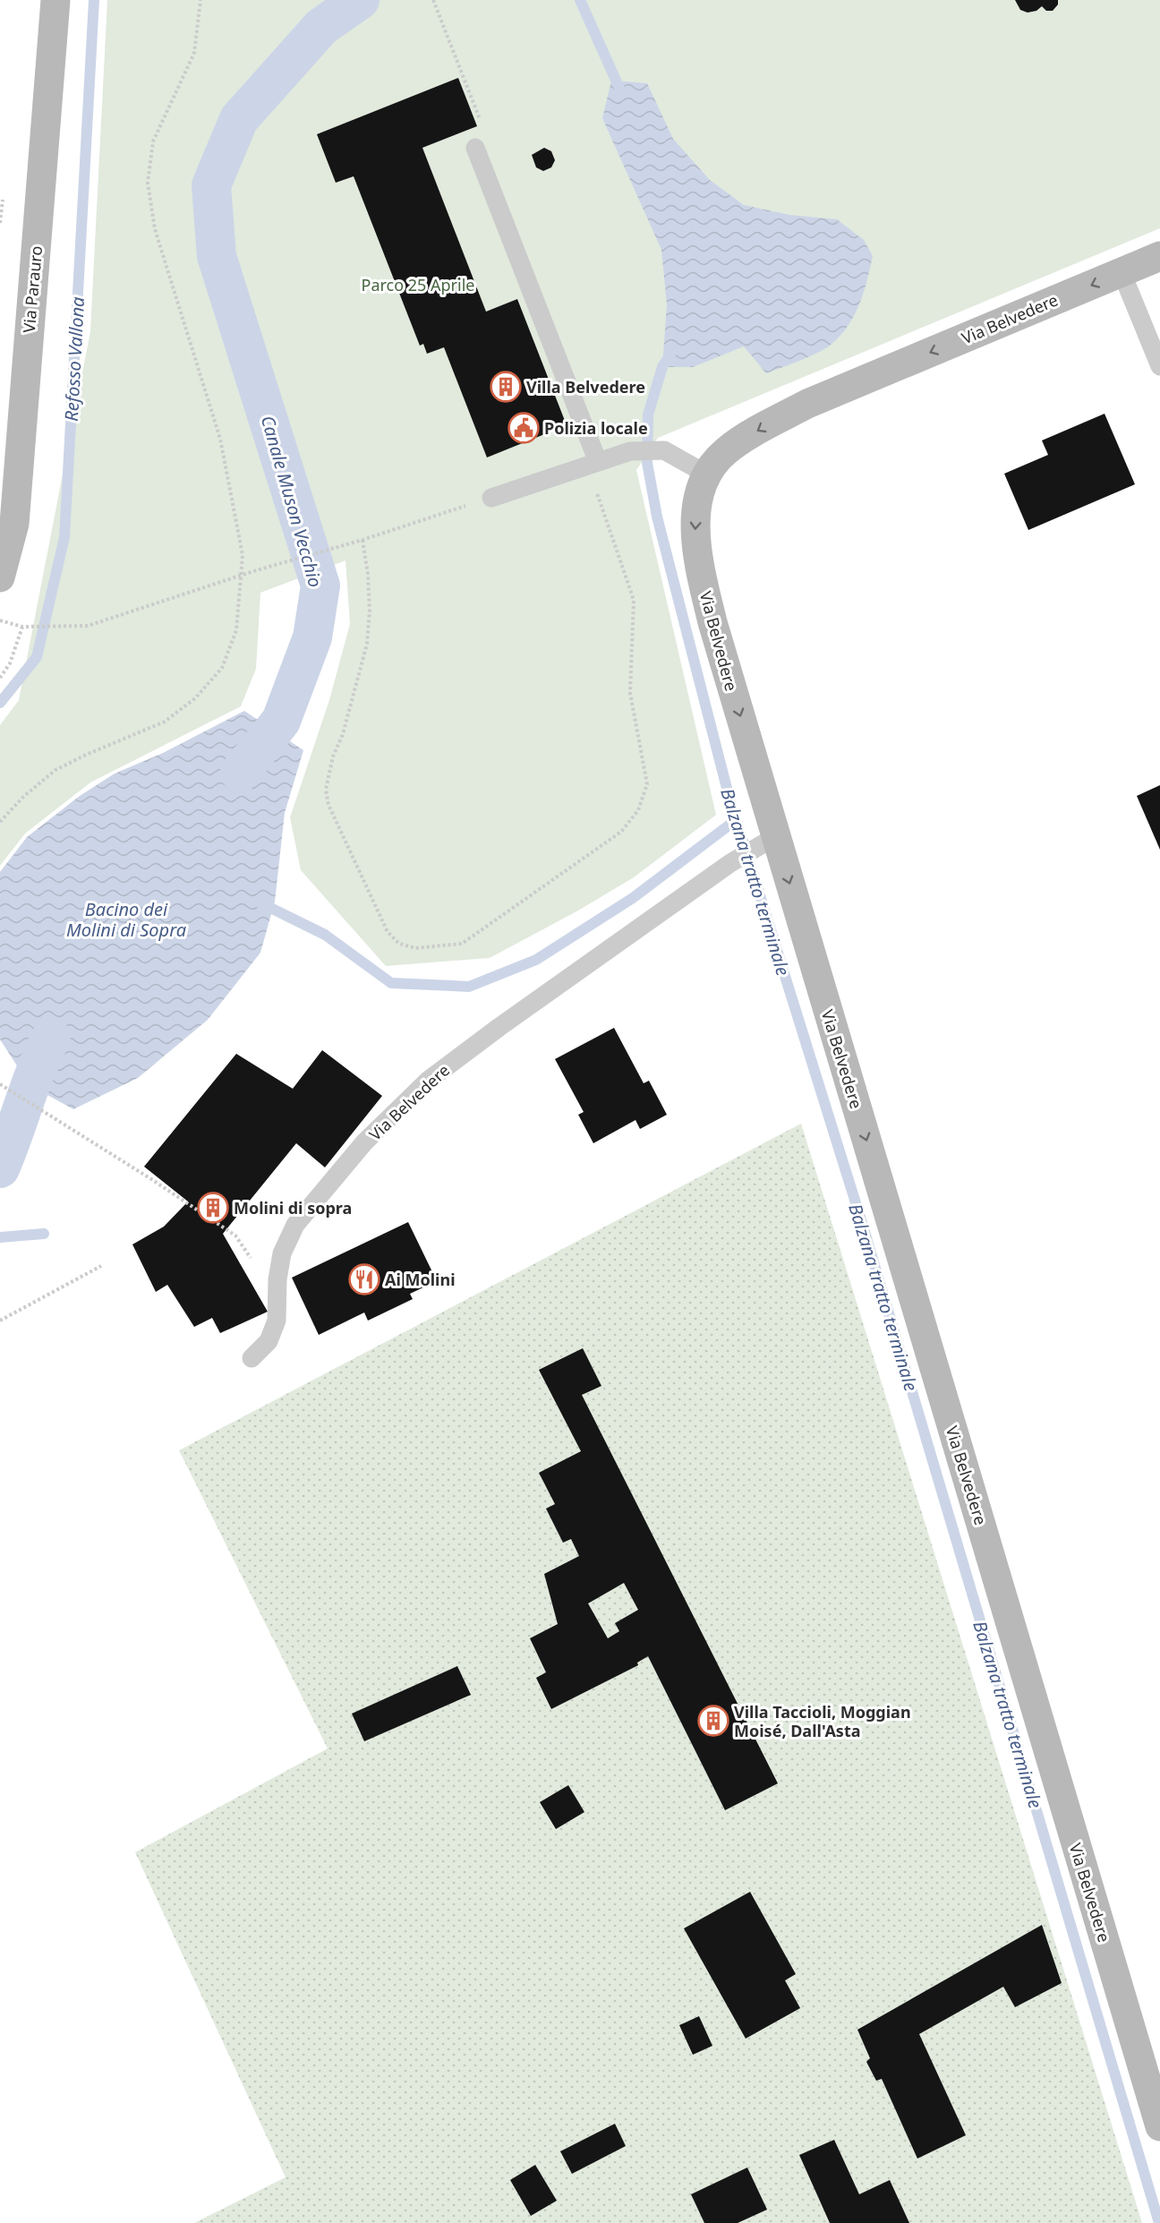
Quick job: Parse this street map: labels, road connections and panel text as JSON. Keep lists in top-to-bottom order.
{
  "streets": {
    "street": ["Via Parauro", "Via Belvedere"]
  },
  "one_way": ["Via Belvedere"],
  "water": [
    "Refosso Vallona",
    "Canale Muson Vecchio",
    "Balzana tratto terminale",
    "Bacino dei Molini di Sopra"
  ],
  "parks": ["Parco 25 Aprile"],
  "places": {
    "building": ["Villa Belvedere", "Molini di sopra", "Villa Taccioli, Moggian Moisé, Dall'Asta"],
    "public building": ["Polizia locale"],
    "restaurant": ["Ai Molini"]
  }
}
